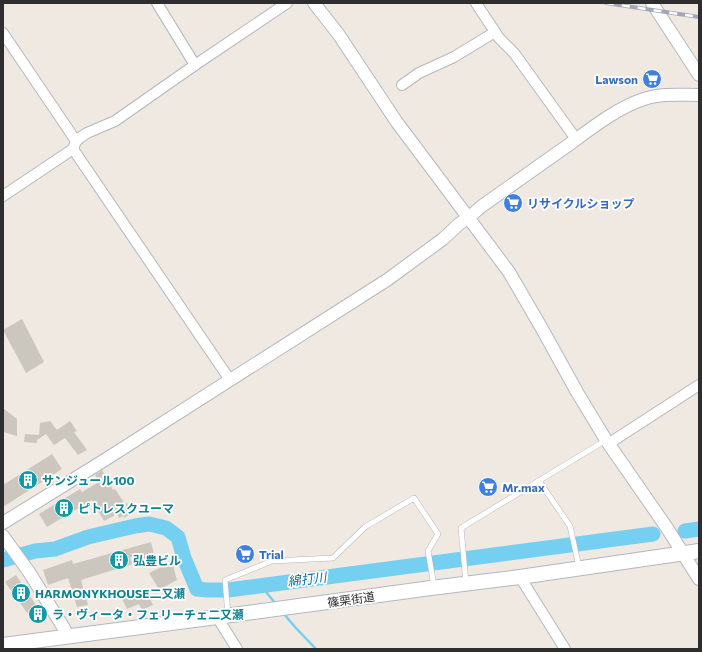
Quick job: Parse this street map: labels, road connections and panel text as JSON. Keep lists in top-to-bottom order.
{
  "streets": {
    "main road": ["篠栗街道"]
  },
  "water": ["綿打川"],
  "places": {
    "supermarket": [
      "Lawson",
      "リサイクルショップ",
      "Mr.max",
      "Trial"
    ],
    "building": [
      "サンジュール100",
      "ピトレスクユーマ",
      "弘豊ビル",
      "HARMONYKHOUSE二又瀬",
      "ラ・ヴィータ・フェリーチェ二又瀬"
    ]
  }
}
